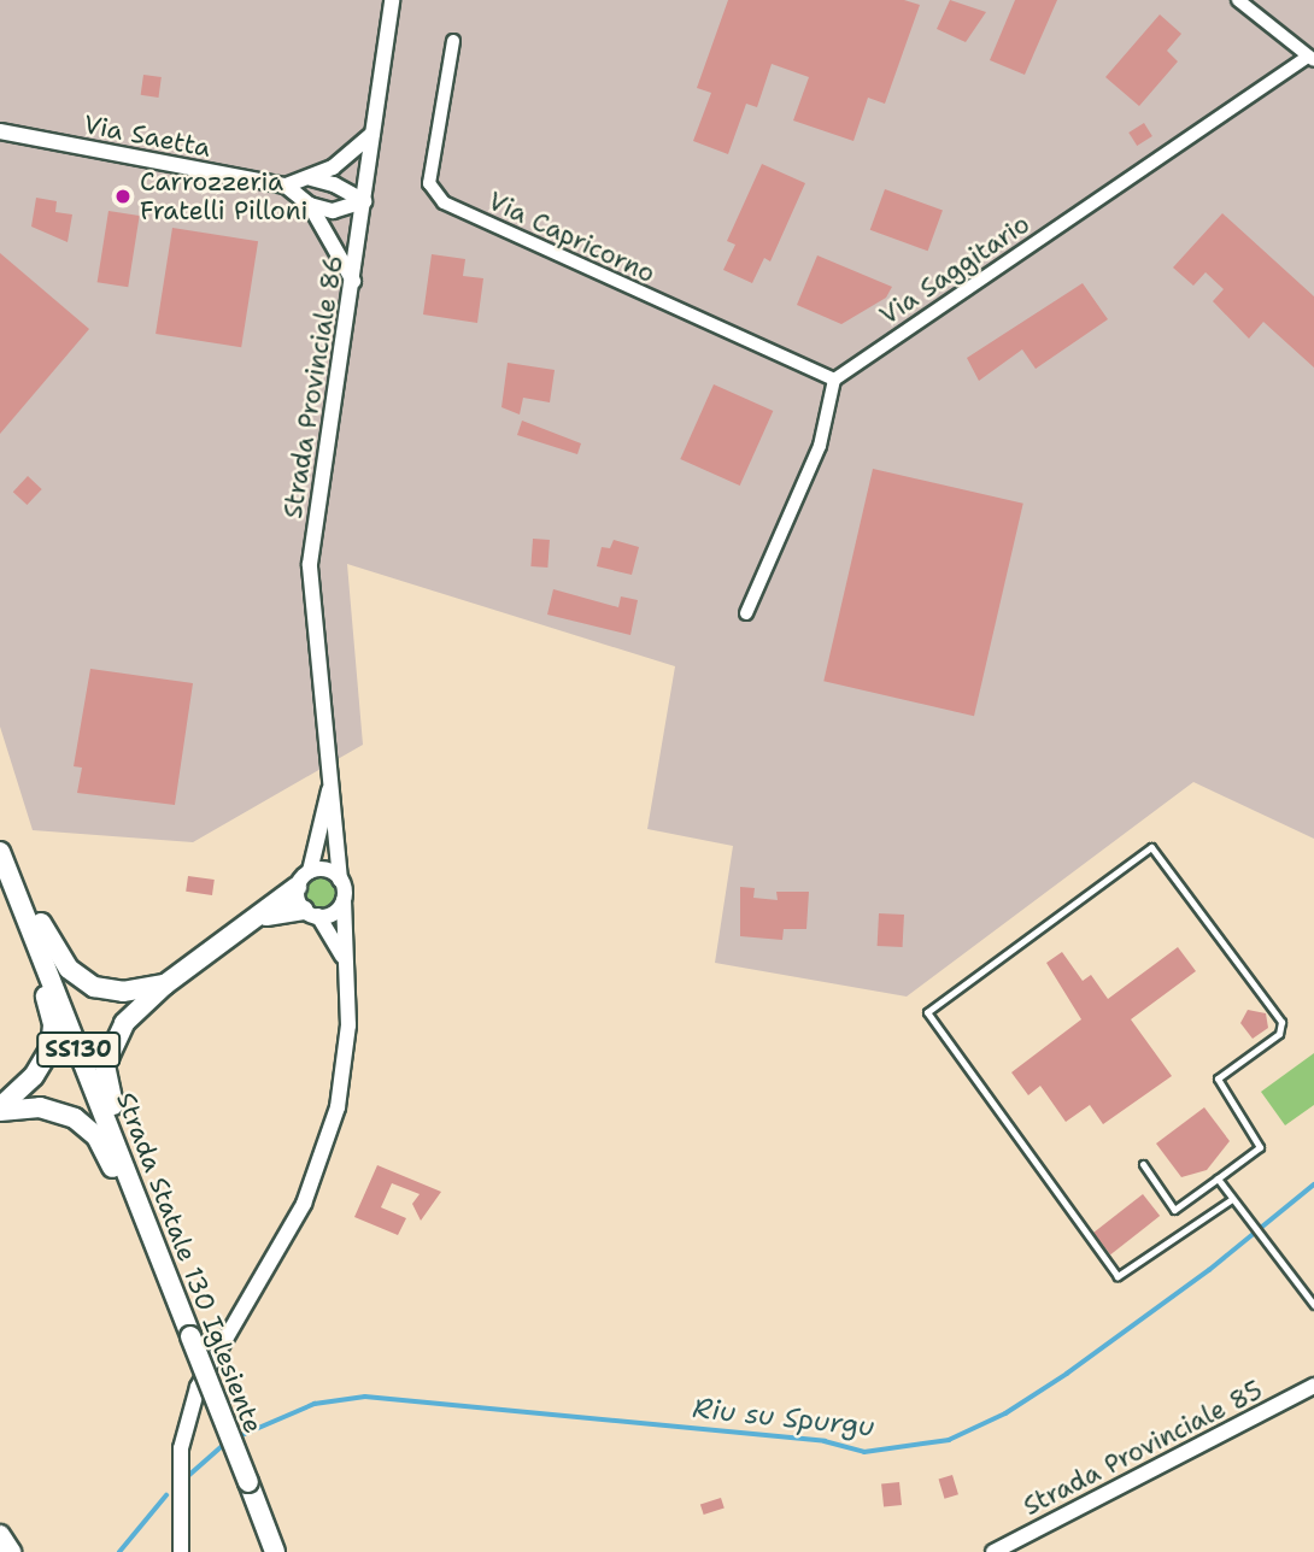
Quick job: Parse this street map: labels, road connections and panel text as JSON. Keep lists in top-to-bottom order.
{
  "streets": {
    "highway": ["SS130", "Strada Statale 130 Iglesiente"],
    "street": [
      "Via Saetta",
      "Via Capricorno",
      "Via Saggitario",
      "Strada Provinciale 86",
      "Strada Provinciale 85"
    ]
  },
  "crossings": [
    ["Via Saetta", "Strada Provinciale 86"],
    ["Via Capricorno", "Via Saggitario"]
  ],
  "water": ["Riu su Spurgu"],
  "places": ["Carrozzeria Fratelli Pilloni"]
}
